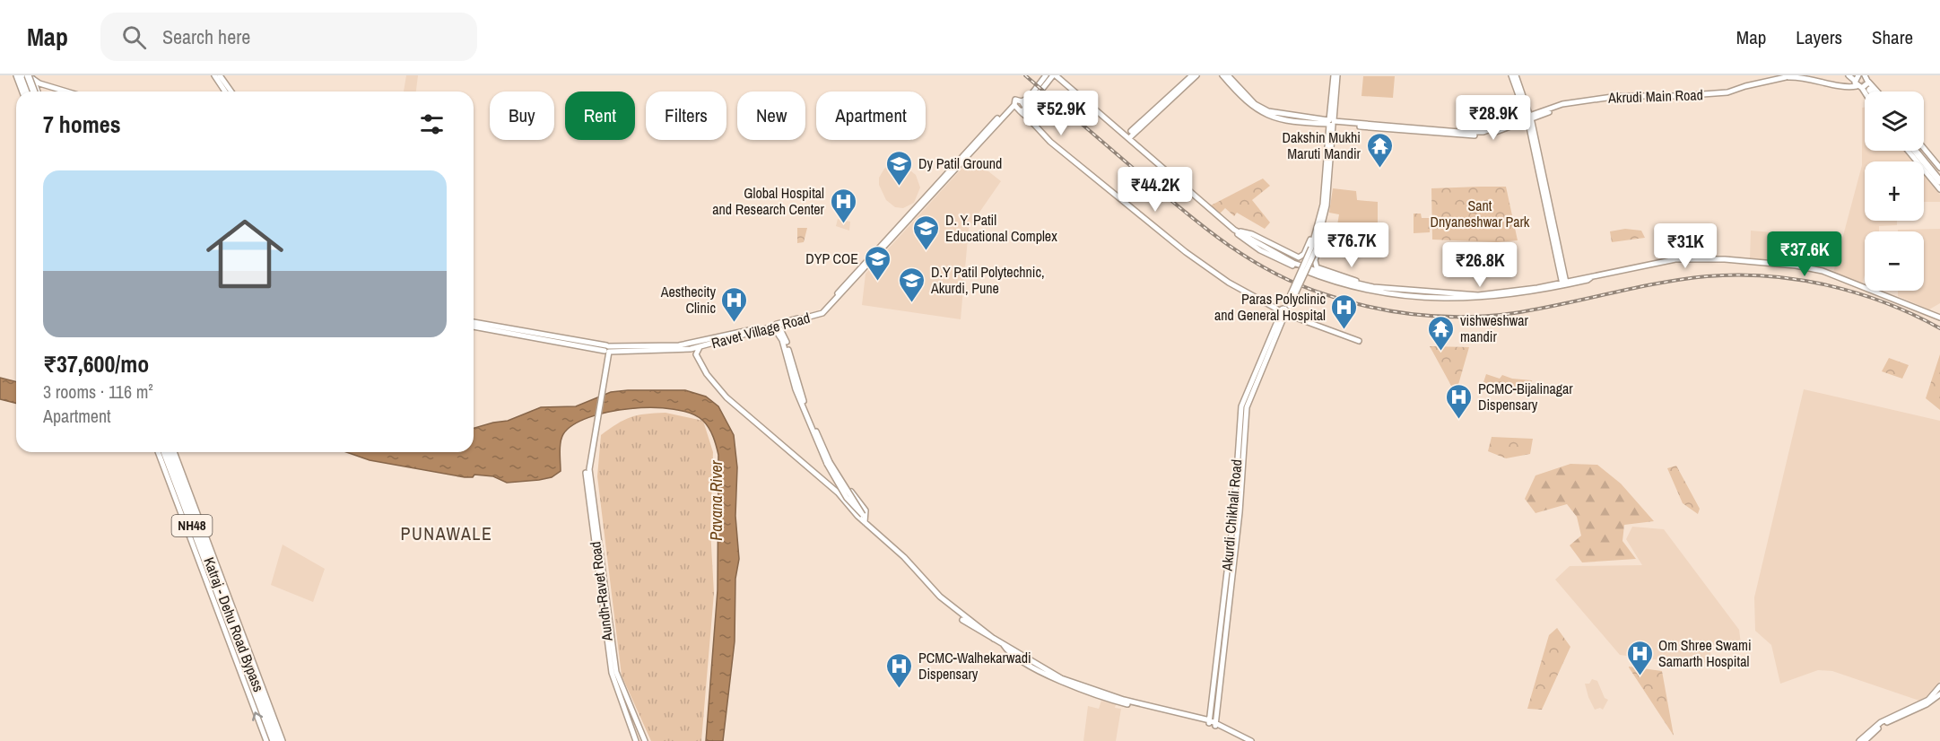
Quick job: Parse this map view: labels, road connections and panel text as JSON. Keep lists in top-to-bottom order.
{
  "streets": {
    "highway": ["NH48", "Katraj - Dehu Road Bypass"],
    "main road": [
      "Akrudi Main Road",
      "Ravet Village Road",
      "Akurdi Chikhali Road",
      "Aundh-Ravet Road"
    ]
  },
  "crossings": [
    ["Ravet Village Road", "Aundh-Ravet Road"]
  ],
  "districts": ["PUNAWALE"],
  "water": ["Pavana River"],
  "parks": ["Sant Dnyaneshwar Park"],
  "places": {
    "temple": ["Dakshin Mukhi Maruti Mandir", "vishweshwar mandir"],
    "school or university": [
      "Dy Patil Ground",
      "D. Y. Patil Educational Complex",
      "DYP COE",
      "D.Y Patil Polytechnic, Akurdi, Pune"
    ],
    "hospital": [
      "Global Hospital and Research Center",
      "Aesthecity Clinic",
      "Paras Polyclinic and General Hospital",
      "PCMC-Bijalinagar Dispensary",
      "Om Shree Swami Samarth Hospital",
      "PCMC-Walhekarwadi Dispensary"
    ]
  },
  "page": {
    "header": "Map",
    "search": "Search here",
    "nav": ["Map", "Layers", "Share"],
    "price": [
      "₹52.9K",
      "₹28.9K",
      "₹44.2K",
      "₹76.7K",
      "₹31K",
      "₹37.6K",
      "₹26.8K"
    ],
    "map_buttons": ["+", "−"],
    "chip": [
      "Buy",
      "Rent",
      "Filters",
      "New",
      "Apartment"
    ],
    "heading": "7 homes",
    "list": [
      {
        "name": "₹37,600/mo",
        "note": "3 rooms · 116 m² · Apartment"
      }
    ]
  }
}
